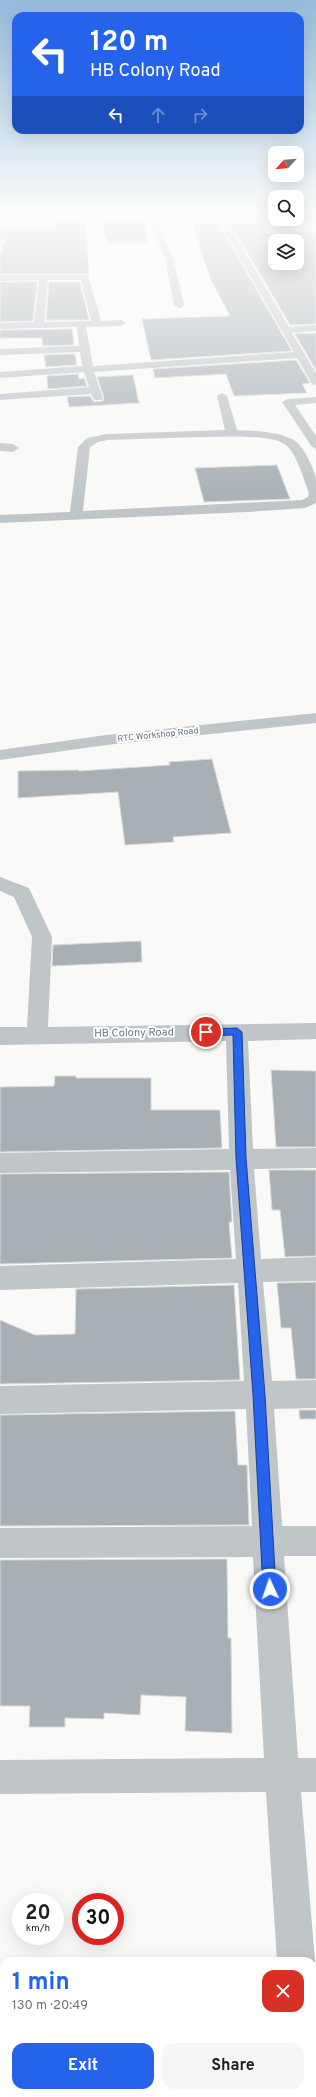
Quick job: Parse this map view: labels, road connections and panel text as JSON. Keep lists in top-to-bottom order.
{
  "streets": {
    "street": ["RTC Workshop Road", "HB Colony Road"]
  },
  "north": "bottom left",
  "page": {
    "turn": ["120 m", "HB Colony Road"],
    "speed": "20 km/h",
    "limit": "30",
    "heading": ["1 min", "130 m · 20:49"],
    "buttons": ["Exit", "Share"]
  }
}
